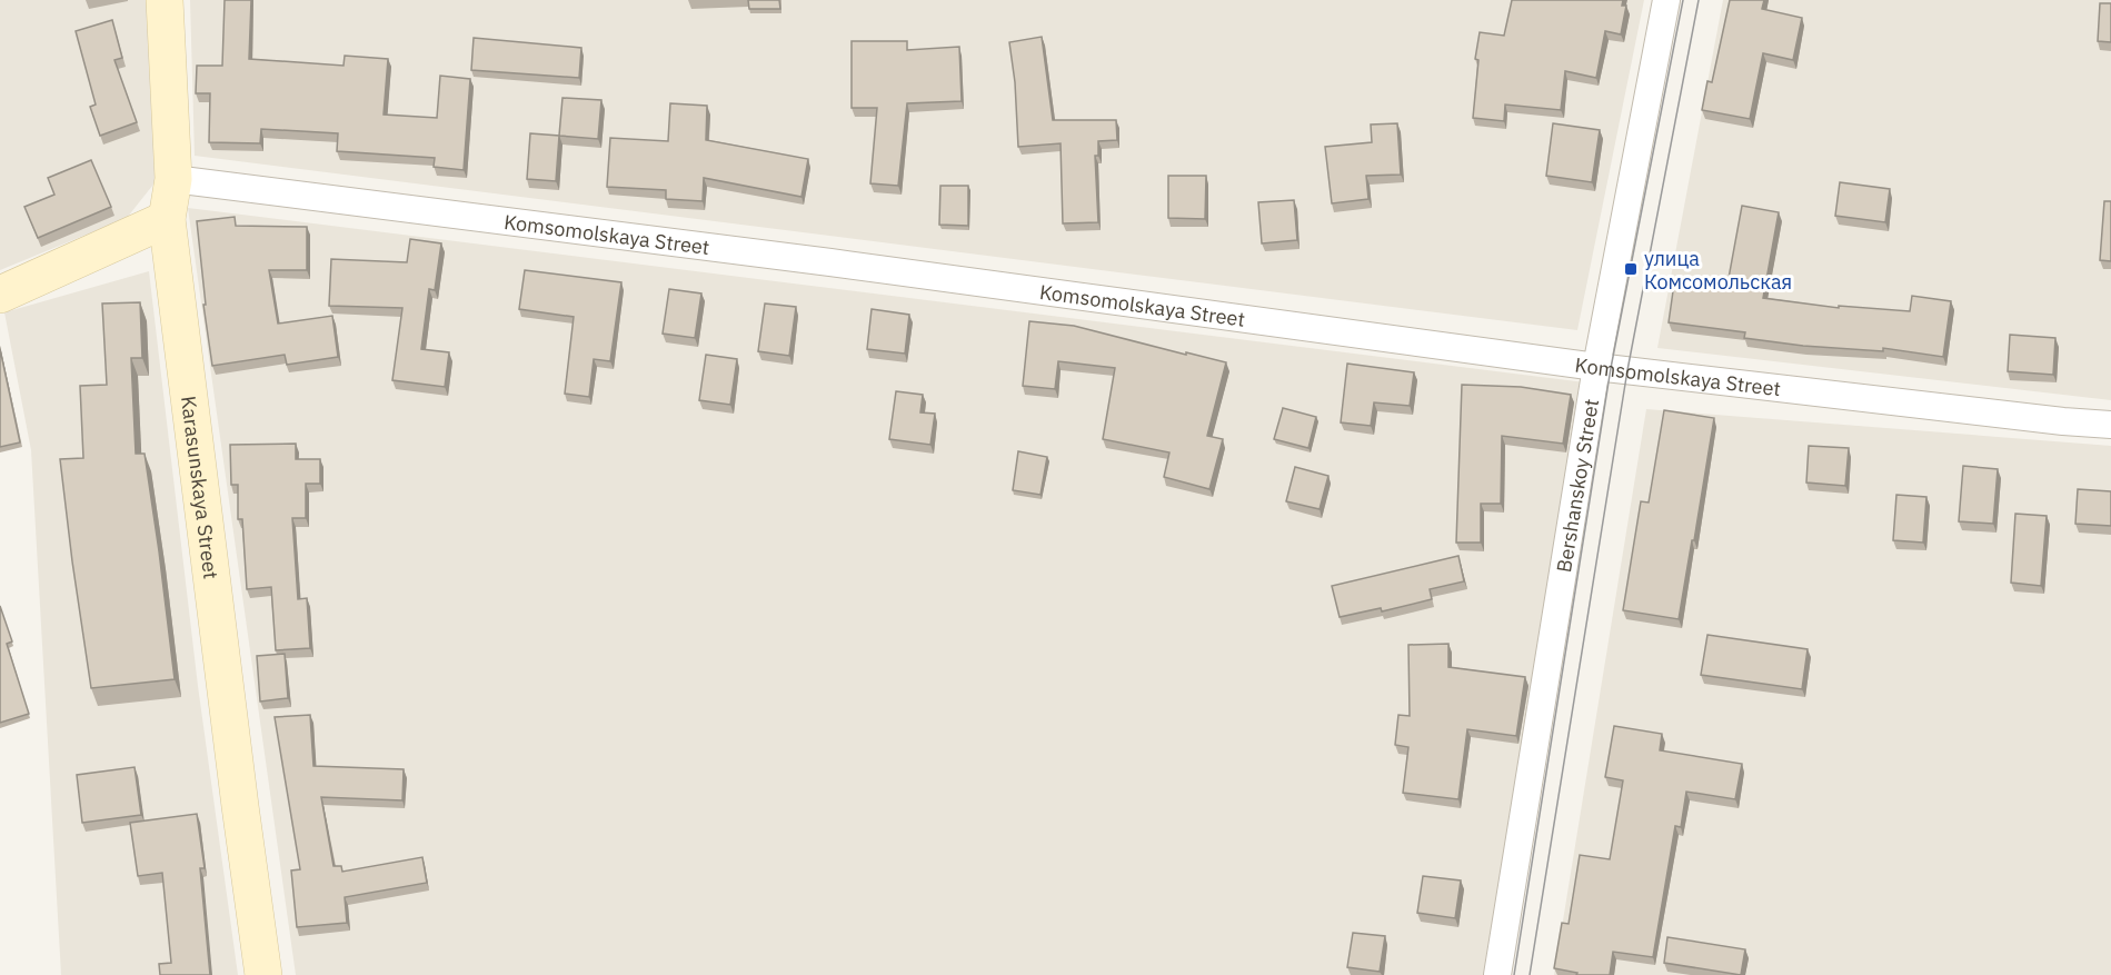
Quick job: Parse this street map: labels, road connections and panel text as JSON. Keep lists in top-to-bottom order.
{
  "streets": {
    "street": ["Komsomolskaya Street", "Bershanskoy Street", "Karasunskaya Street"]
  },
  "crossings": [
    ["Komsomolskaya Street", "Bershanskoy Street"],
    ["Komsomolskaya Street", "Karasunskaya Street"]
  ],
  "places": {
    "transit": ["улица Комсомольская"]
  }
}
